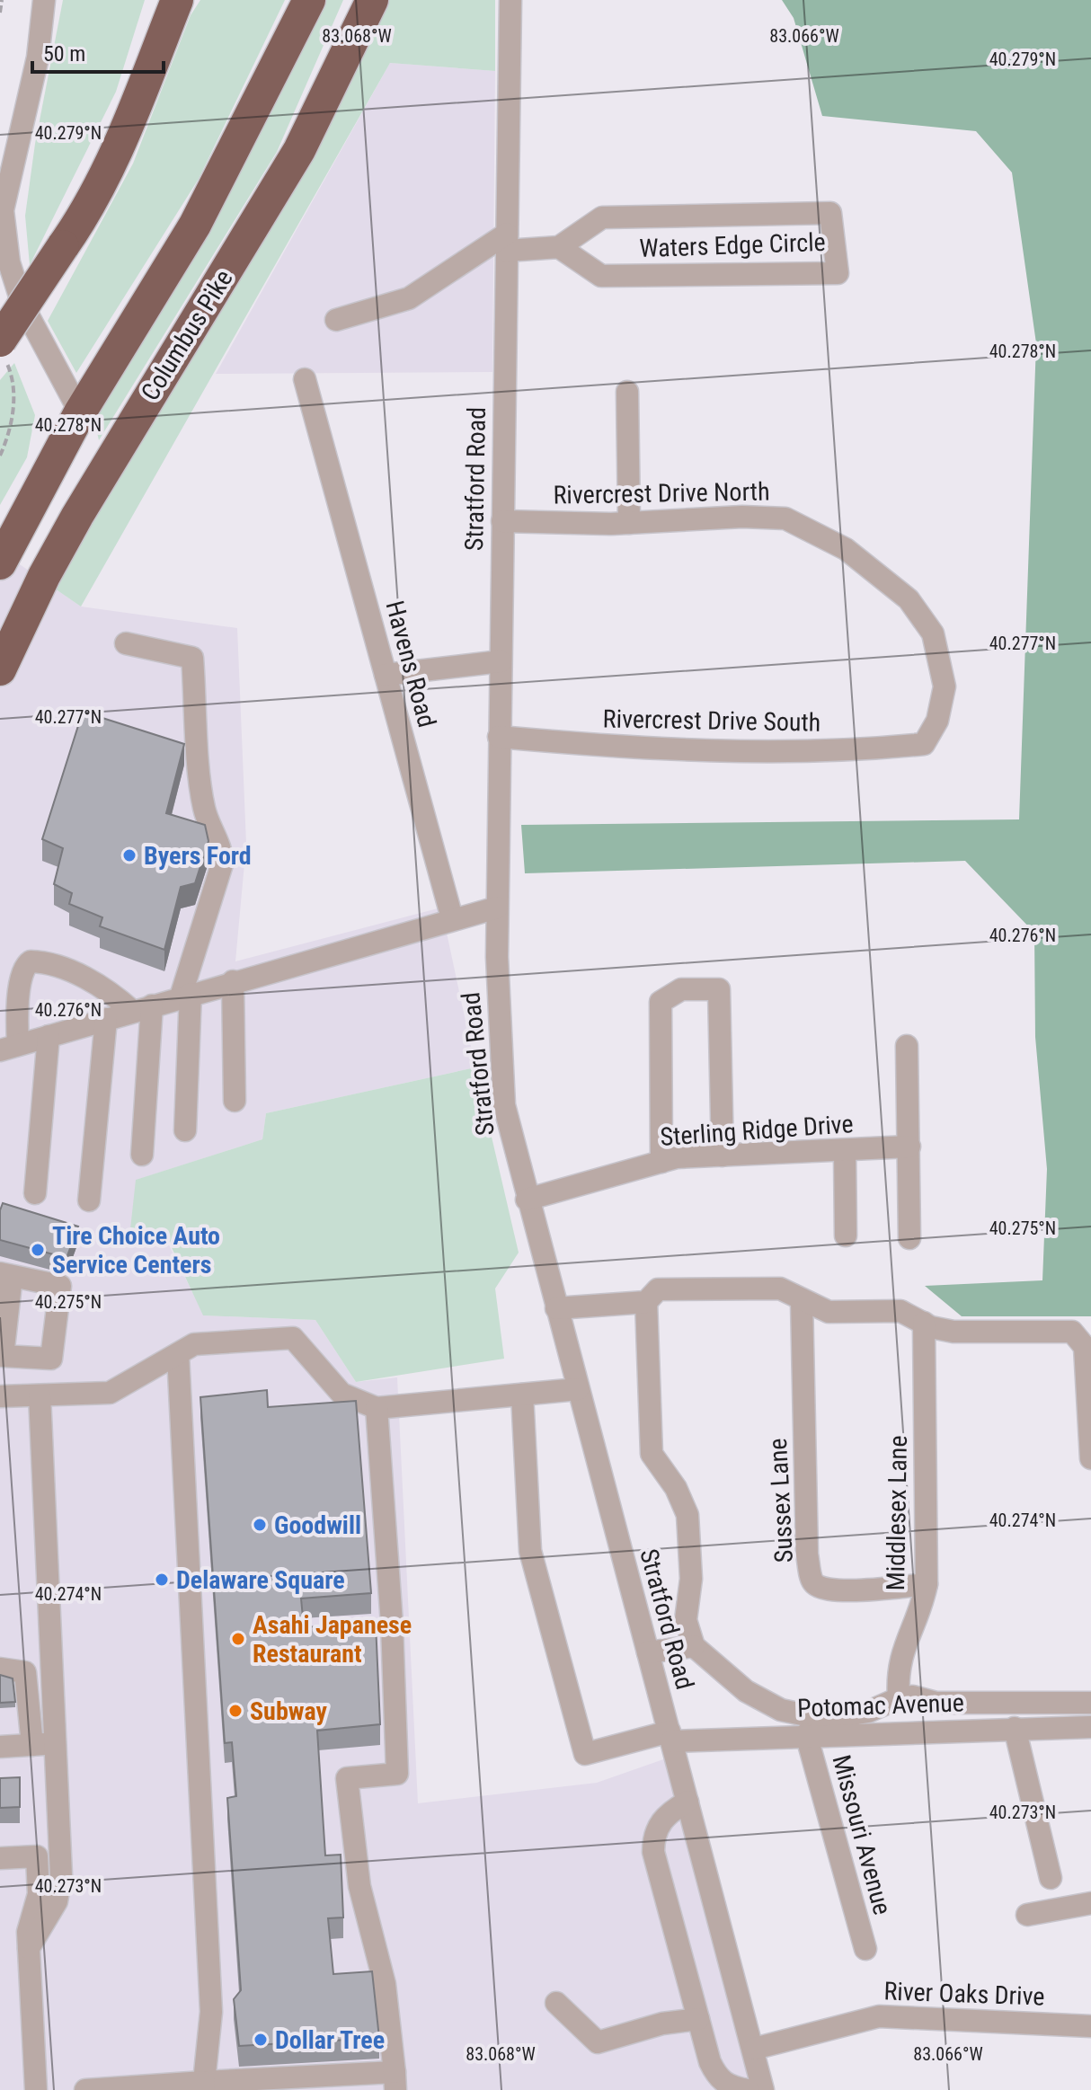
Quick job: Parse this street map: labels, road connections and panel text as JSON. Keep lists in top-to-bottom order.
{
  "streets": {
    "highway": ["Columbus Pike"],
    "street": [
      "Waters Edge Circle",
      "Stratford Road",
      "Rivercrest Drive North",
      "Havens Road",
      "Rivercrest Drive South",
      "Sterling Ridge Drive",
      "Sussex Lane",
      "Middlesex Lane",
      "Potomac Avenue",
      "Missouri Avenue",
      "River Oaks Drive"
    ]
  },
  "crossings": [
    ["Stratford Road", "Rivercrest Drive North"],
    ["Stratford Road", "Rivercrest Drive South"],
    ["Stratford Road", "Sterling Ridge Drive"],
    ["Stratford Road", "Potomac Avenue"],
    ["Stratford Road", "River Oaks Drive"],
    ["Rivercrest Drive North", "Rivercrest Drive South"],
    ["Sussex Lane", "Middlesex Lane"],
    ["Potomac Avenue", "Missouri Avenue"]
  ],
  "places": [
    "Byers Ford",
    "Tire Choice Auto Service Centers",
    "Goodwill",
    "Delaware Square",
    "Asahi Japanese Restaurant",
    "Subway",
    "Dollar Tree"
  ],
  "scale_bar": "50 m",
  "coordinates": [
    "83.068°W",
    "83.066°W",
    "40.279°N",
    "40.278°N",
    "40.277°N",
    "40.276°N",
    "40.275°N",
    "40.274°N",
    "40.273°N"
  ]
}
